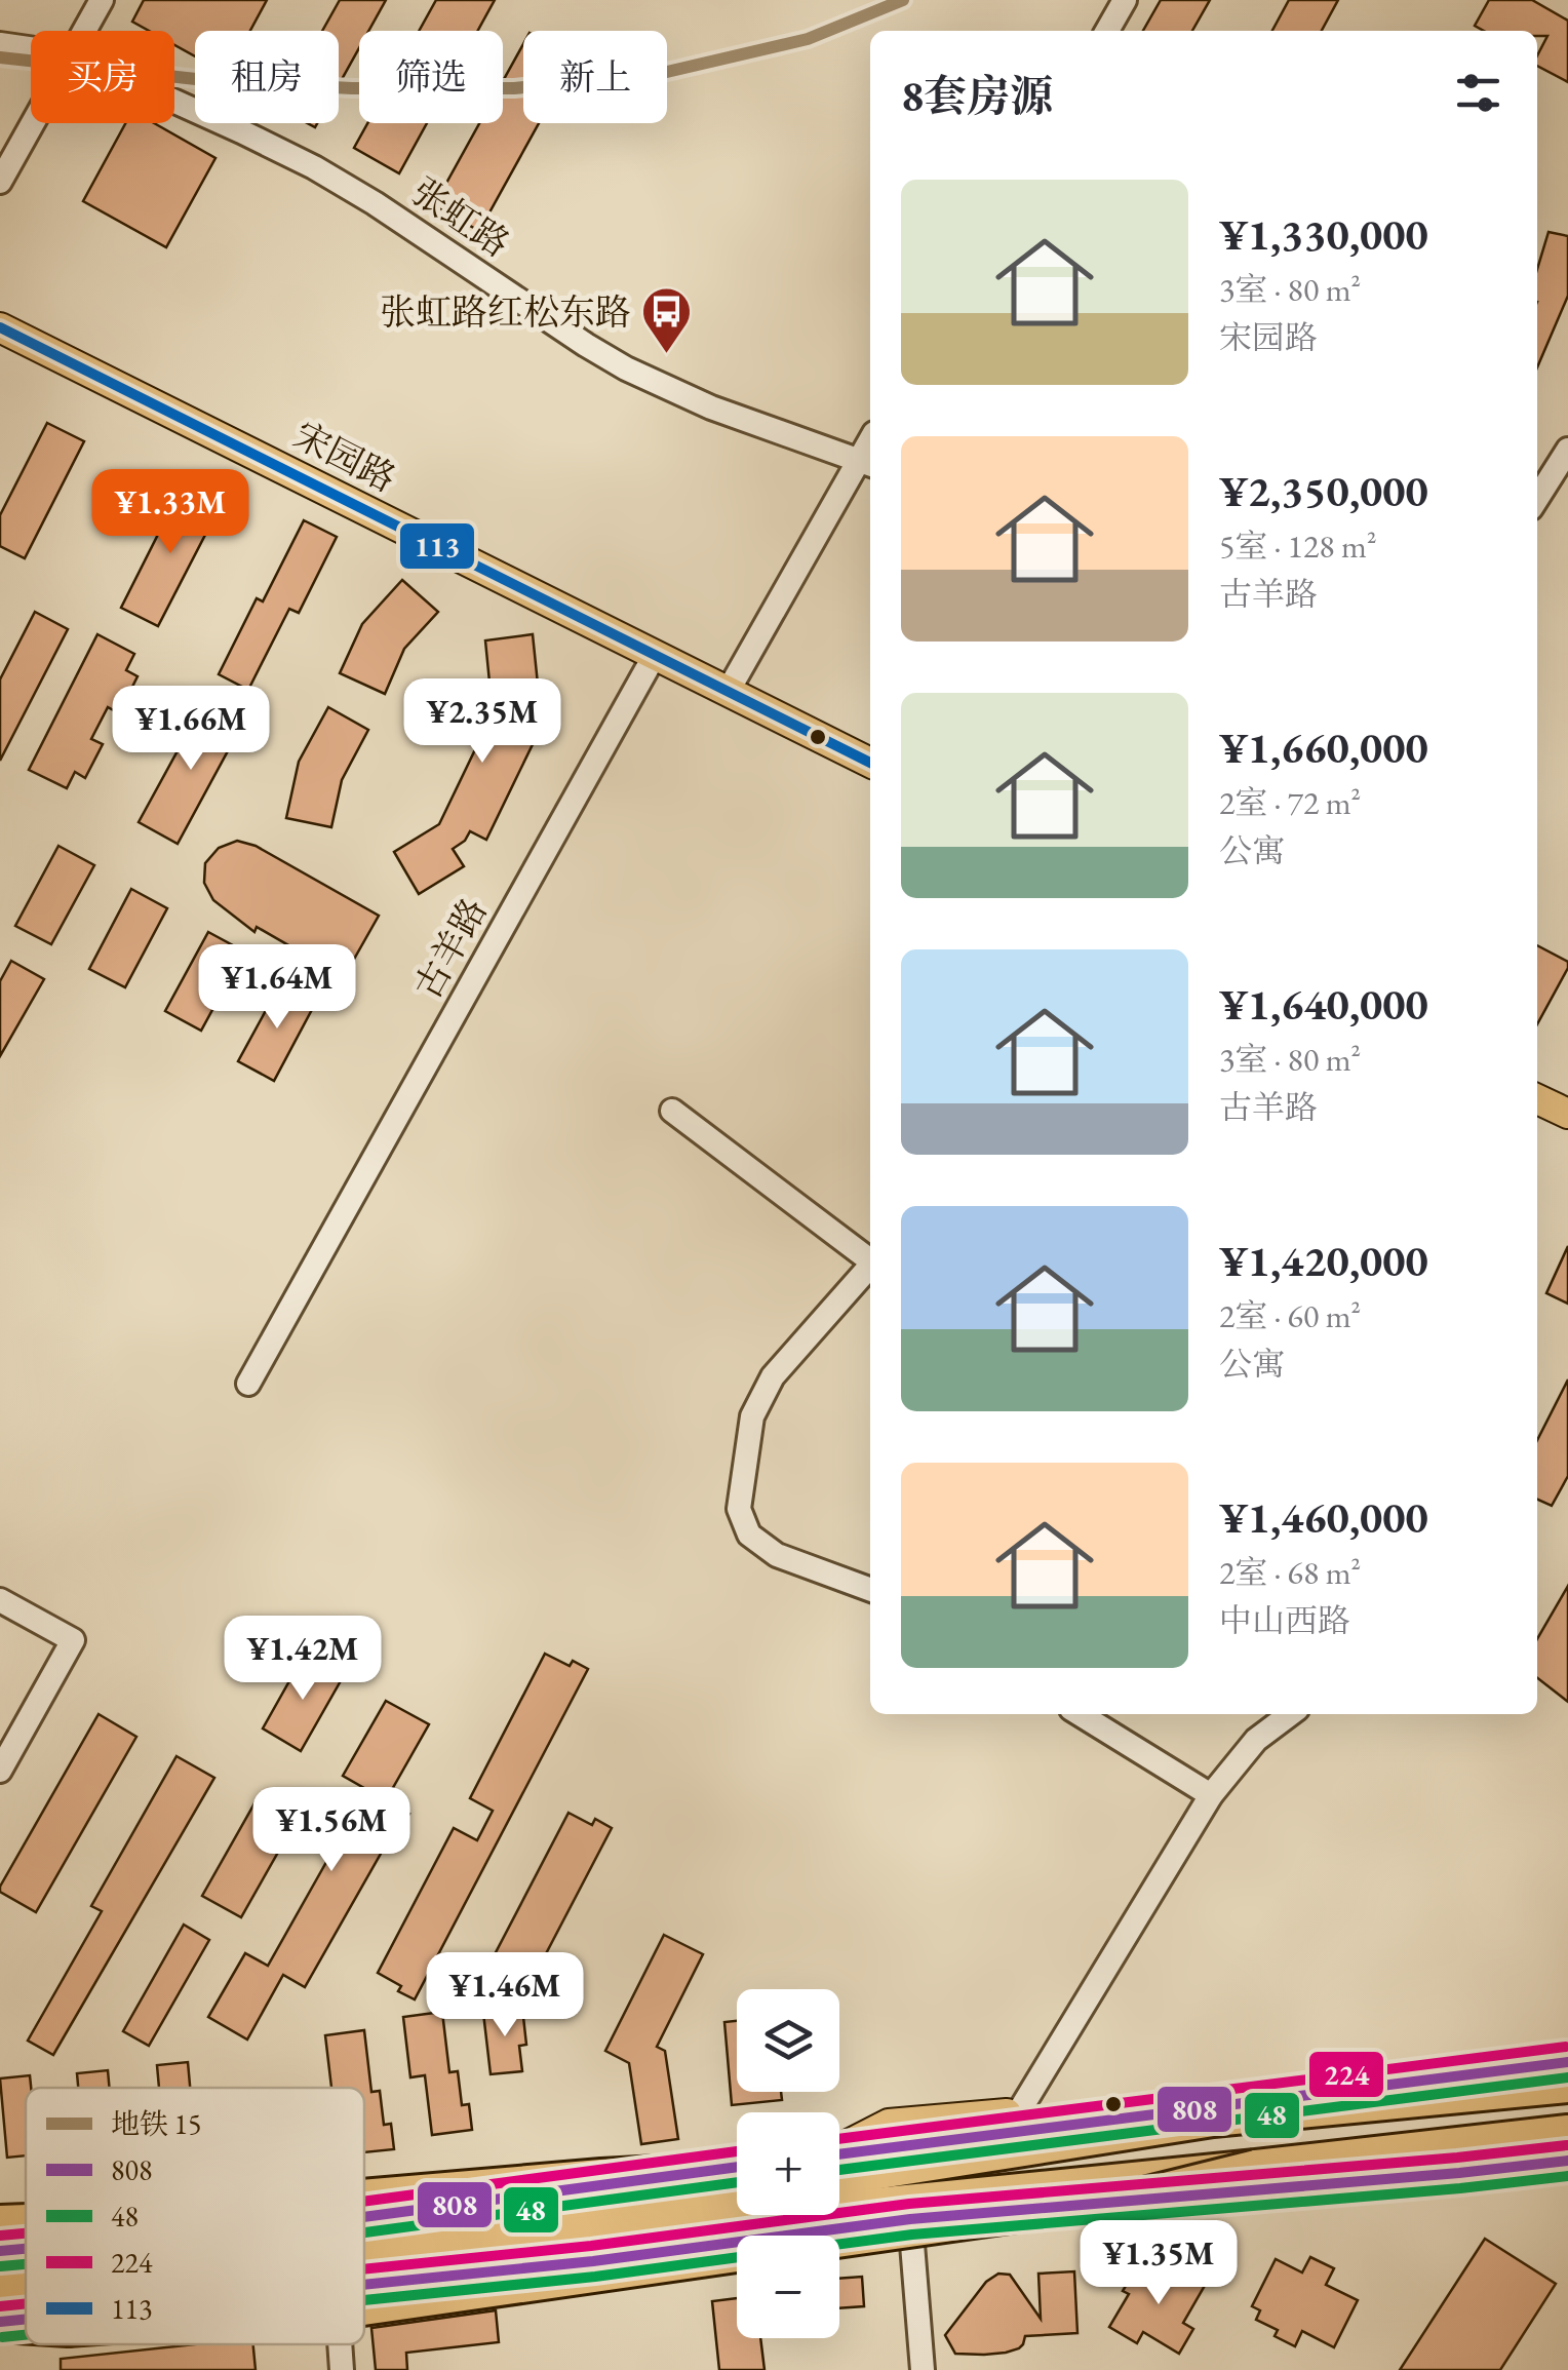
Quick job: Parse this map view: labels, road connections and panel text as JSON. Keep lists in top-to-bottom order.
{
  "streets": {
    "main road": ["宋园路"],
    "street": ["张虹路", "古羊路"]
  },
  "crossings": [
    ["宋园路", "古羊路"]
  ],
  "places": {
    "bus stop": ["张虹路红松东路"]
  },
  "lines": [
    "metro line 15",
    "transit line 113",
    "transit line 224",
    "transit line 808",
    "transit line 48"
  ],
  "legend": [
    "地铁 15",
    "808",
    "48",
    "224",
    "113"
  ],
  "page": {
    "chip": [
      "买房",
      "租房",
      "筛选",
      "新上"
    ],
    "heading": "8套房源",
    "list": [
      {
        "name": "¥1,330,000",
        "note": "3室 · 80 m² · 宋园路"
      },
      {
        "name": "¥2,350,000",
        "note": "5室 · 128 m² · 古羊路"
      },
      {
        "name": "¥1,660,000",
        "note": "2室 · 72 m² · 公寓"
      },
      {
        "name": "¥1,640,000",
        "note": "3室 · 80 m² · 古羊路"
      },
      {
        "name": "¥1,420,000",
        "note": "2室 · 60 m² · 公寓"
      },
      {
        "name": "¥1,460,000",
        "note": "2室 · 68 m² · 中山西路"
      }
    ],
    "price": [
      "¥1.33M",
      "¥2.35M",
      "¥1.66M",
      "¥1.64M",
      "¥1.42M",
      "¥1.56M",
      "¥1.46M",
      "¥1.35M"
    ],
    "map_buttons": ["+", "−"]
  }
}
